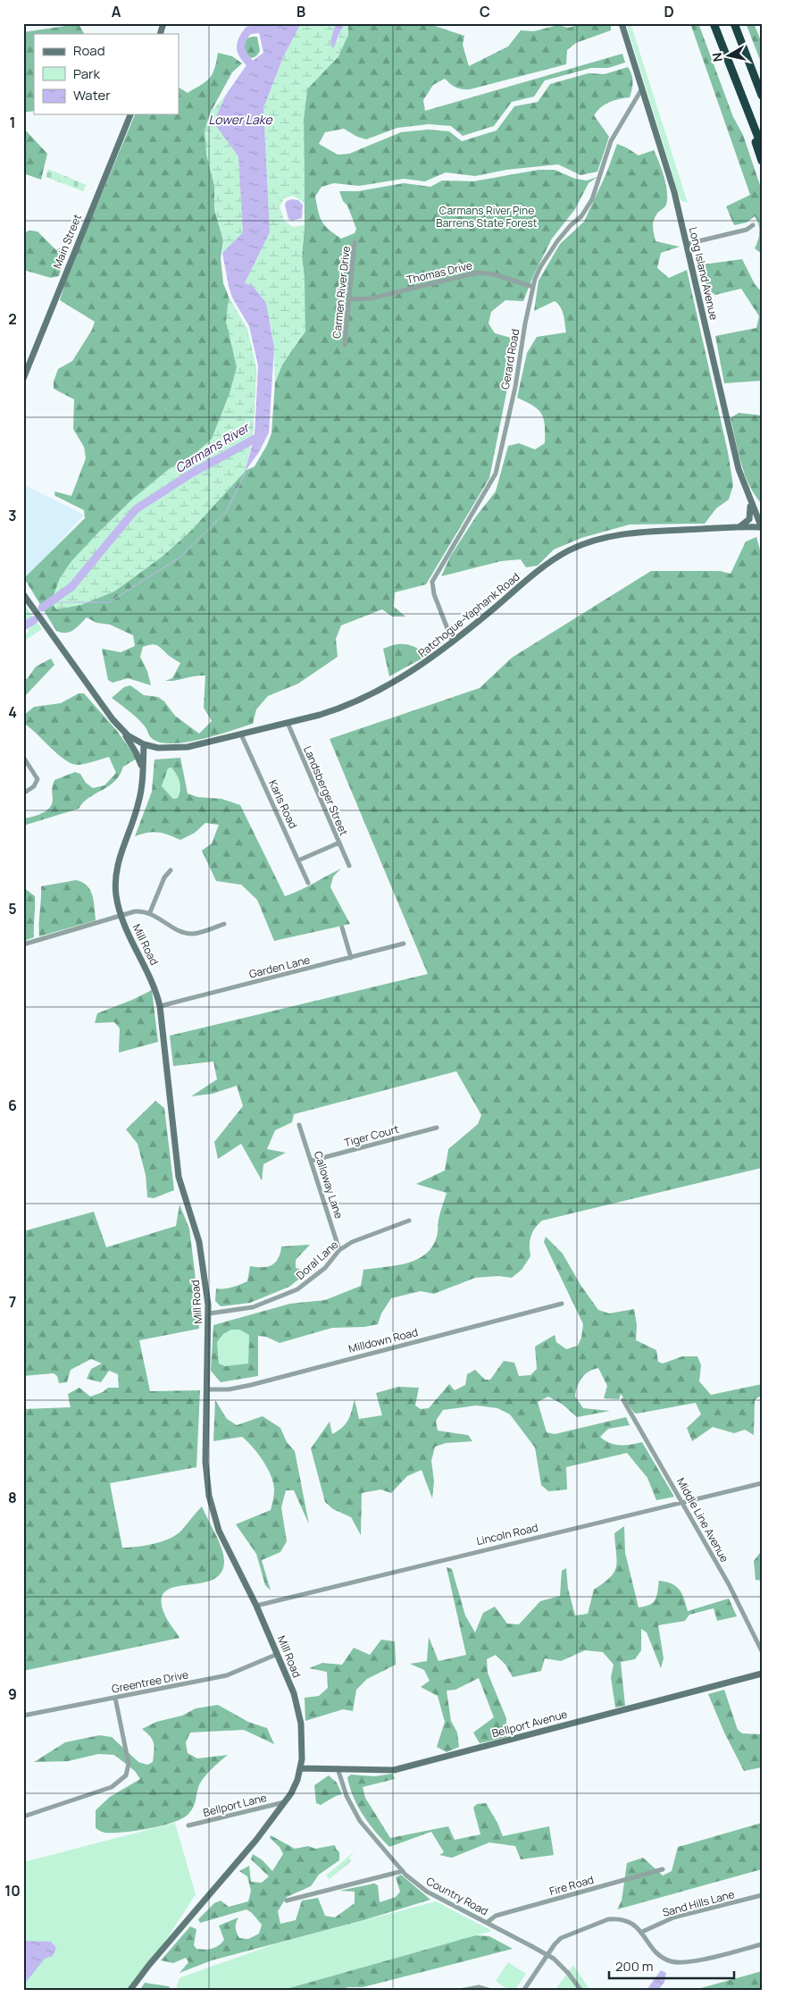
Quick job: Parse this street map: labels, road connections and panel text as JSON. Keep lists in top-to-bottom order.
{
  "streets": {
    "main road": [
      "Main Street",
      "Long Island Avenue",
      "Patchogue-Yaphank Road",
      "Mill Road",
      "Bellport Avenue"
    ],
    "street": [
      "Thomas Drive",
      "Carmen River Drive",
      "Gerard Road",
      "Landsberger Street",
      "Karls Road",
      "Garden Lane",
      "Tiger Court",
      "Calloway Lane",
      "Doral Lane",
      "Milldown Road",
      "Middle Line Avenue",
      "Lincoln Road",
      "Greentree Drive",
      "Bellport Lane",
      "Fire Road",
      "Country Road",
      "Sand Hills Lane"
    ]
  },
  "crossings": [
    ["Thomas Drive", "Carmen River Drive"],
    ["Thomas Drive", "Gerard Road"],
    ["Long Island Avenue", "Gerard Road"],
    ["Long Island Avenue", "Patchogue-Yaphank Road"],
    ["Gerard Road", "Patchogue-Yaphank Road"],
    ["Patchogue-Yaphank Road", "Landsberger Street"],
    ["Patchogue-Yaphank Road", "Karls Road"],
    ["Patchogue-Yaphank Road", "Mill Road"],
    ["Mill Road", "Garden Lane"],
    ["Mill Road", "Doral Lane"],
    ["Mill Road", "Milldown Road"],
    ["Mill Road", "Lincoln Road"],
    ["Mill Road", "Greentree Drive"],
    ["Mill Road", "Bellport Avenue"],
    ["Mill Road", "Bellport Lane"],
    ["Tiger Court", "Calloway Lane"],
    ["Calloway Lane", "Doral Lane"],
    ["Middle Line Avenue", "Lincoln Road"],
    ["Bellport Avenue", "Country Road"],
    ["Fire Road", "Country Road"]
  ],
  "water": ["Lower Lake", "Carmans River"],
  "parks": ["Carmans River Pine Barrens State Forest"],
  "legend": ["Road", "Park", "Water"],
  "scale_bar": "200 m",
  "north": "left",
  "grid": {
    "columns": [
      "A",
      "B",
      "C",
      "D"
    ],
    "rows": [
      "1",
      "2",
      "3",
      "4",
      "5",
      "6",
      "7",
      "8",
      "9",
      "10"
    ]
  }
}
